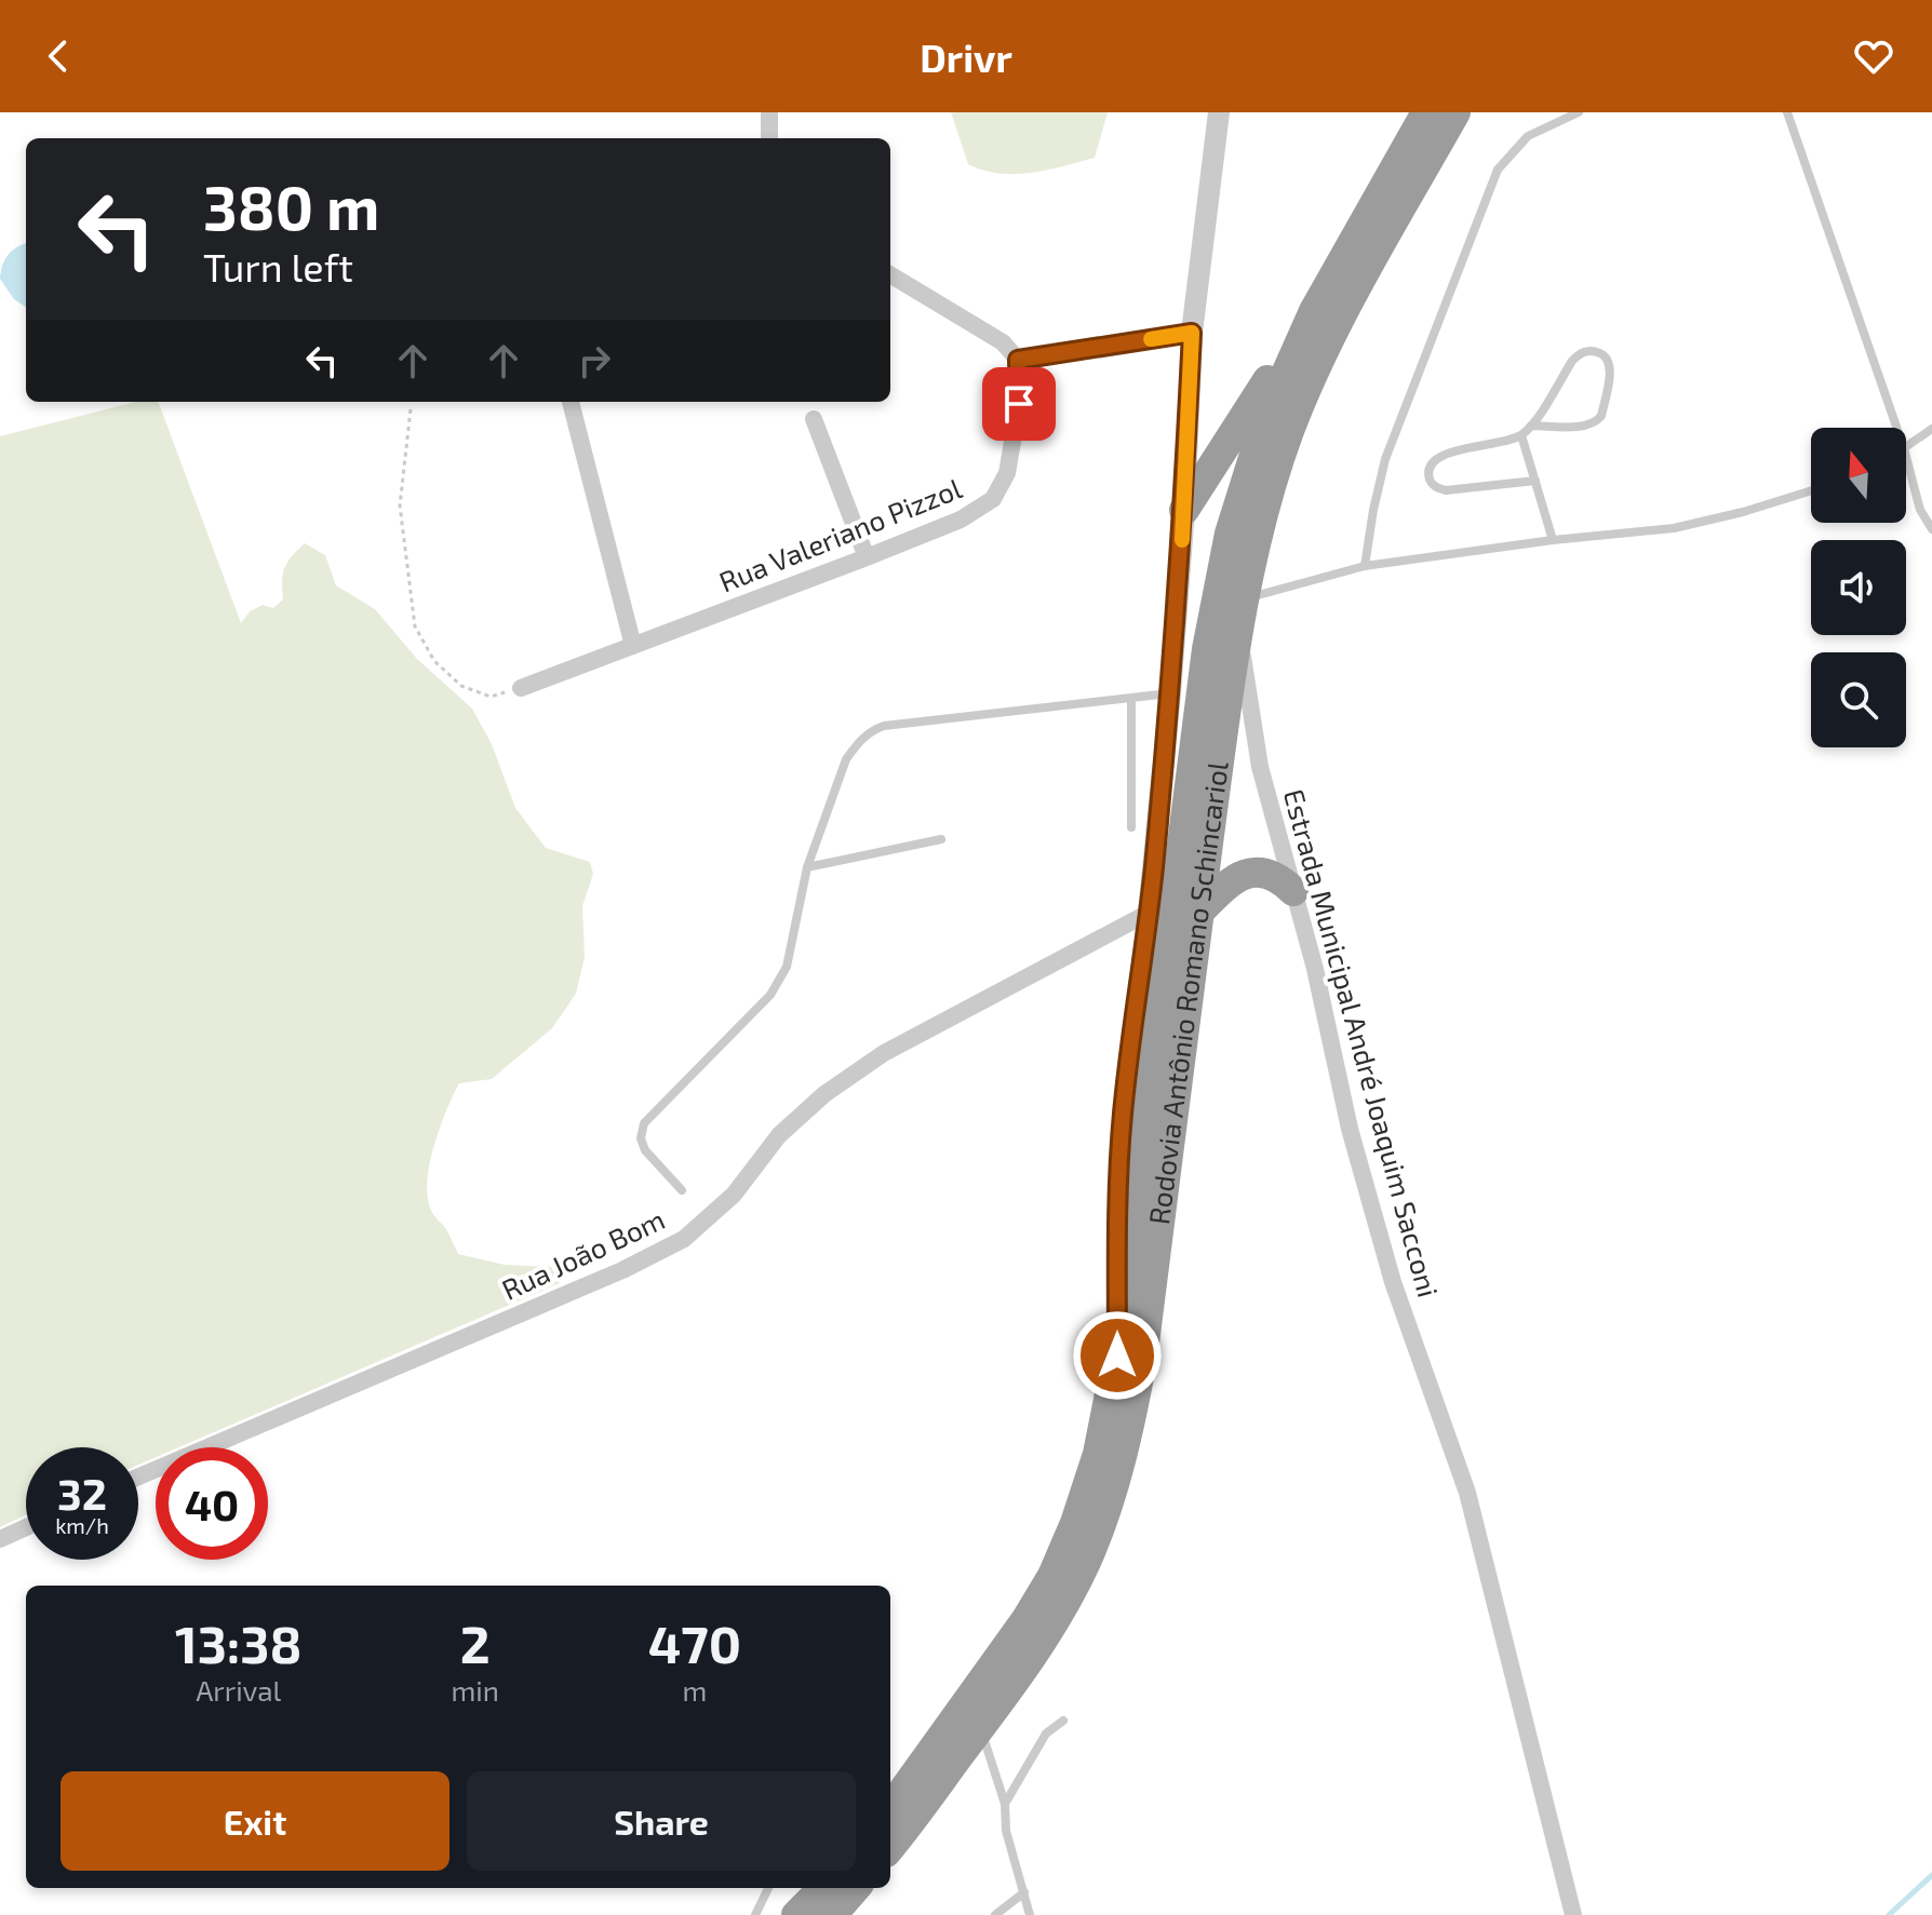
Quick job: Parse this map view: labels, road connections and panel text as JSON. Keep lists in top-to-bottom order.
{
  "streets": {
    "highway": ["Rodovia Antônio Romano Schincariol"],
    "street": ["Rua Valeriano Pizzol", "Estrada Municipal André Joaquim Sacconi", "Rua João Bom"]
  },
  "crossings": [
    ["Rodovia Antônio Romano Schincariol", "Estrada Municipal André Joaquim Sacconi"]
  ],
  "north": "top",
  "page": {
    "header": "Drivr",
    "turn": ["380 m", "Turn left"],
    "speed": "32 km/h",
    "limit": "40",
    "eta": [
      "13:38",
      "Arrival",
      "2",
      "min",
      "470",
      "m"
    ],
    "buttons": ["Exit", "Share"]
  }
}
